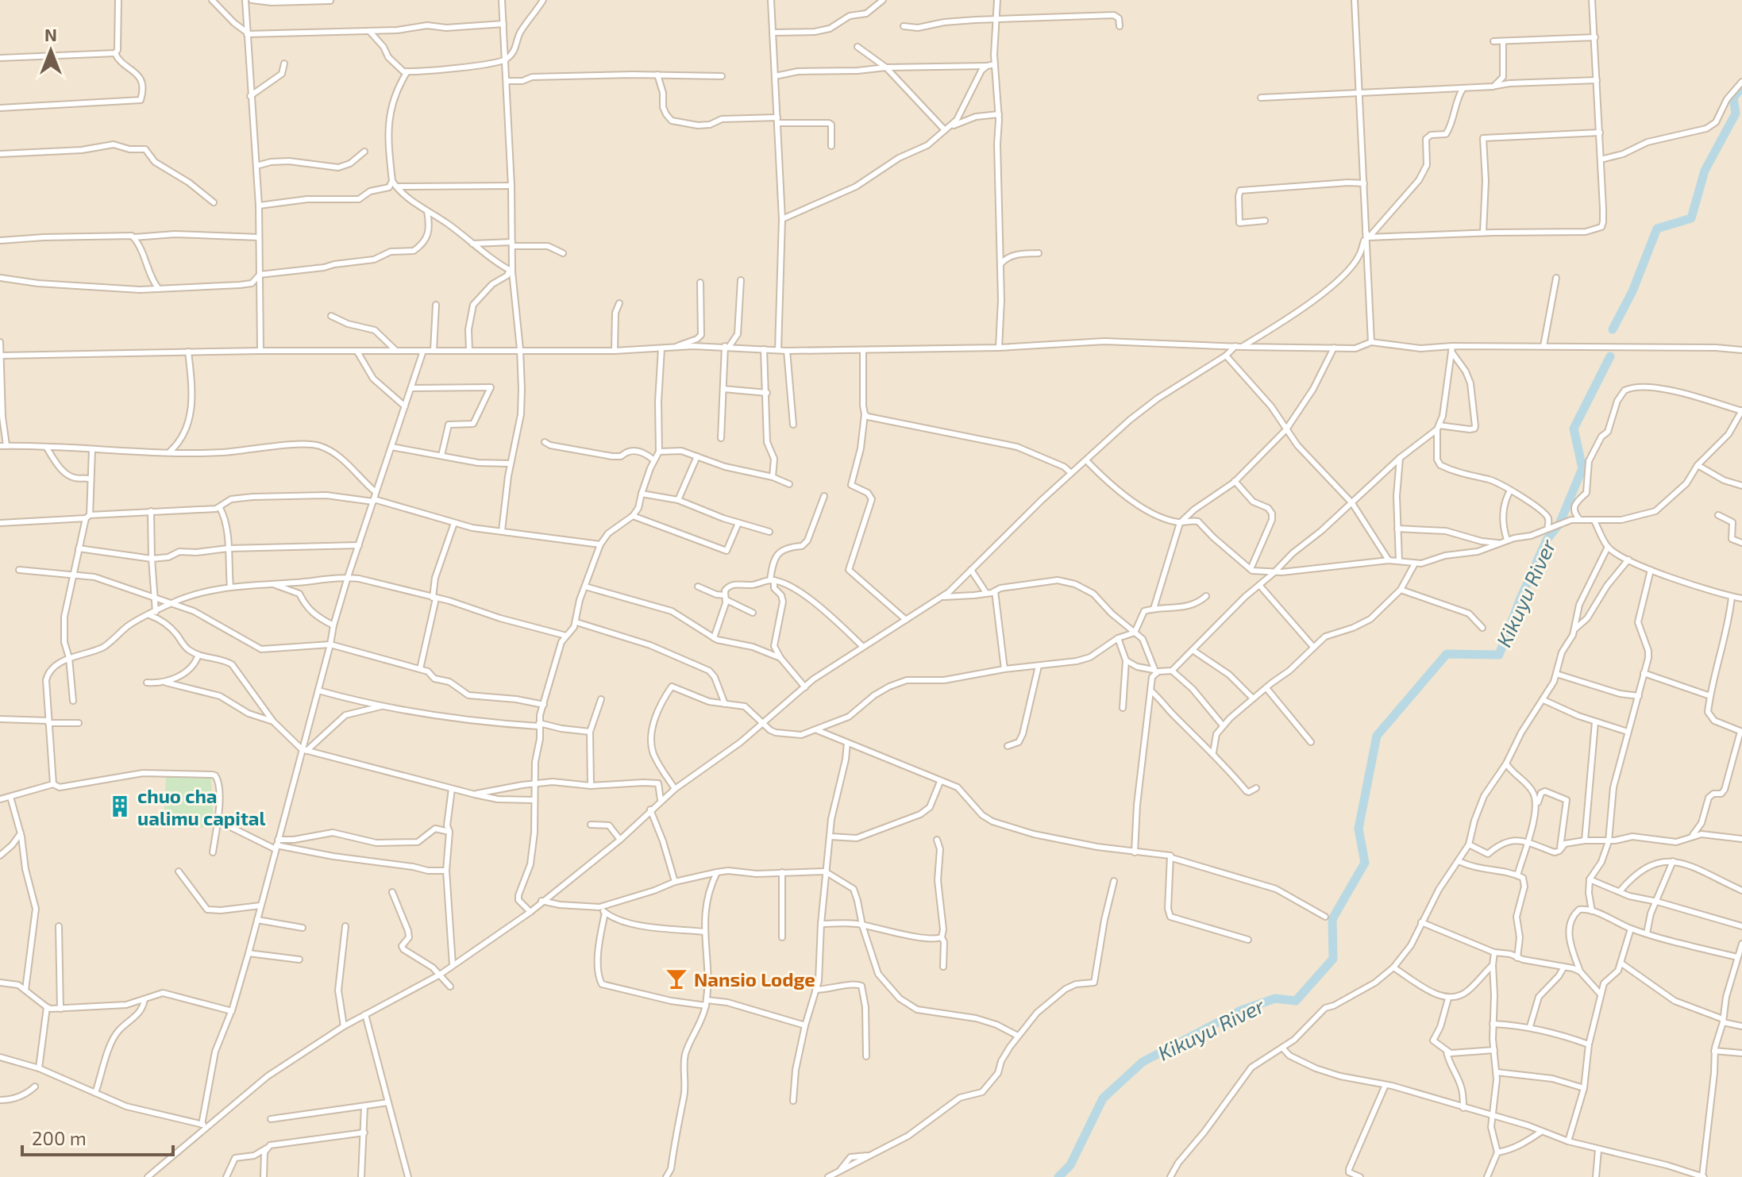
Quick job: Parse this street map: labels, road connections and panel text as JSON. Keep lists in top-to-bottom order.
{
  "water": ["Kikuyu River"],
  "places": {
    "building": ["chuo cha ualimu capital"],
    "bar": ["Nansio Lodge"]
  },
  "scale_bar": "200 m",
  "north": "top"
}
